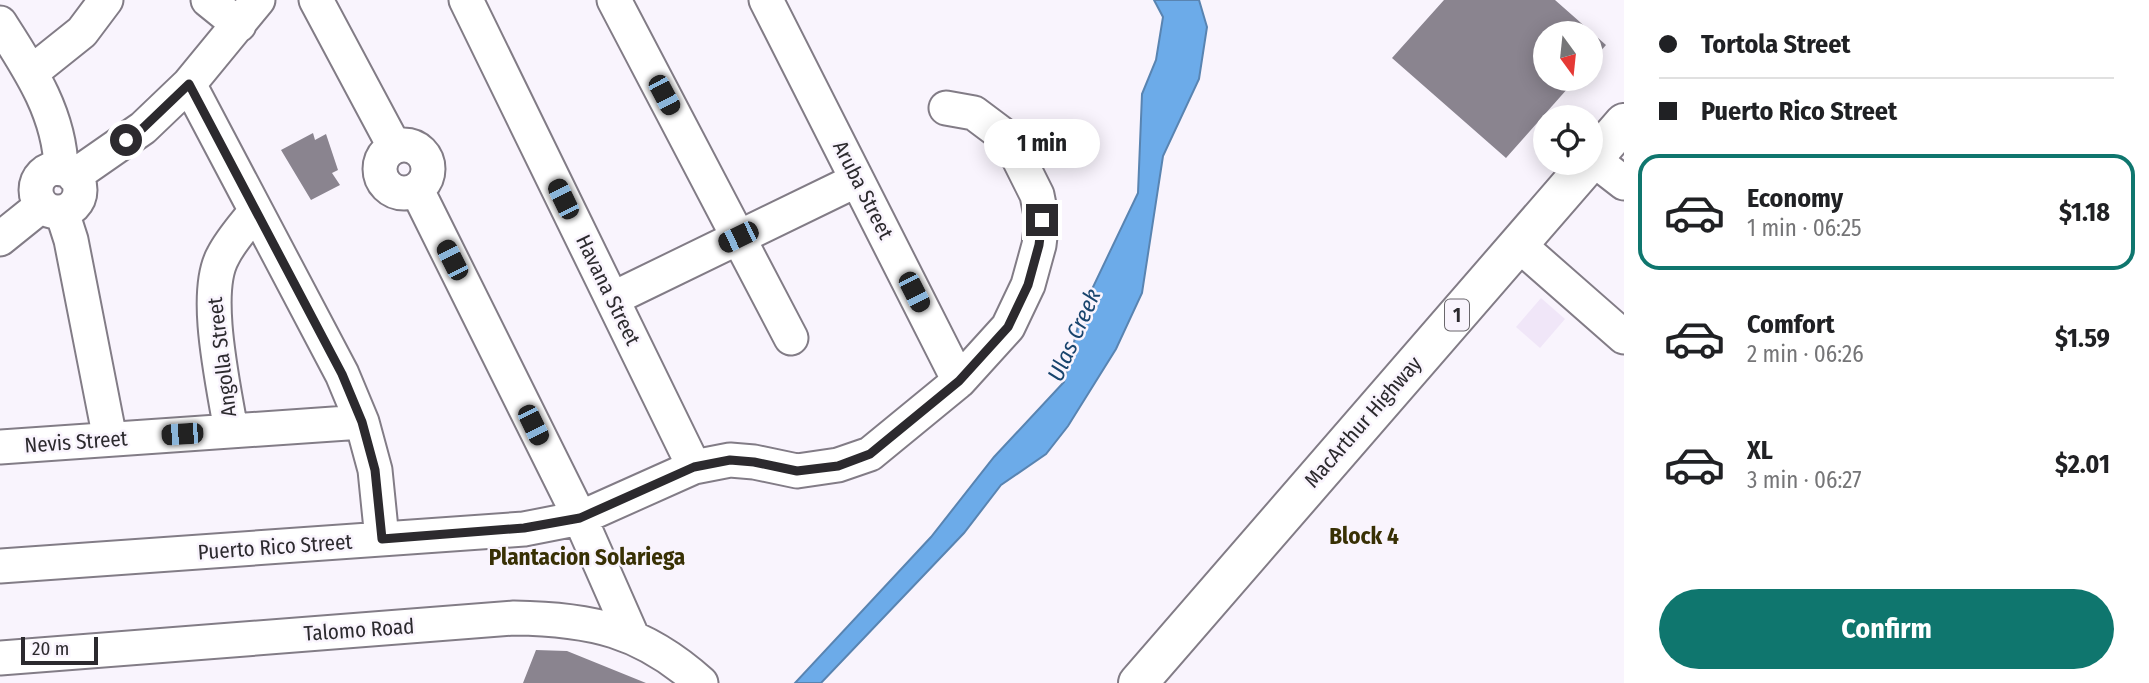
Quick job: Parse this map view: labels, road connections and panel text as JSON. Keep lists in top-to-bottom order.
{
  "streets": {
    "highway": ["1", "MacArthur Highway"],
    "street": [
      "Aruba Street",
      "Havana Street",
      "Angolla Street",
      "Nevis Street",
      "Puerto Rico Street",
      "Talomo Road"
    ]
  },
  "crossings": [
    ["Aruba Street", "Puerto Rico Street"],
    ["Havana Street", "Puerto Rico Street"],
    ["Angolla Street", "Nevis Street"]
  ],
  "districts": ["Block 4", "Plantacion Solariega"],
  "water": ["Ulas Creek"],
  "scale_bar": "20 m",
  "north": "bottom",
  "page": {
    "banner": ["Tortola Street", "Puerto Rico Street"],
    "bubble": "1 min",
    "list": [
      {
        "name": "Economy",
        "note": "1 min · 06:25",
        "value": "$1.18"
      },
      {
        "name": "Comfort",
        "note": "2 min · 06:26",
        "value": "$1.59"
      },
      {
        "name": "XL",
        "note": "3 min · 06:27",
        "value": "$2.01"
      }
    ],
    "buttons": "Confirm",
    "scale": "20 m"
  }
}
